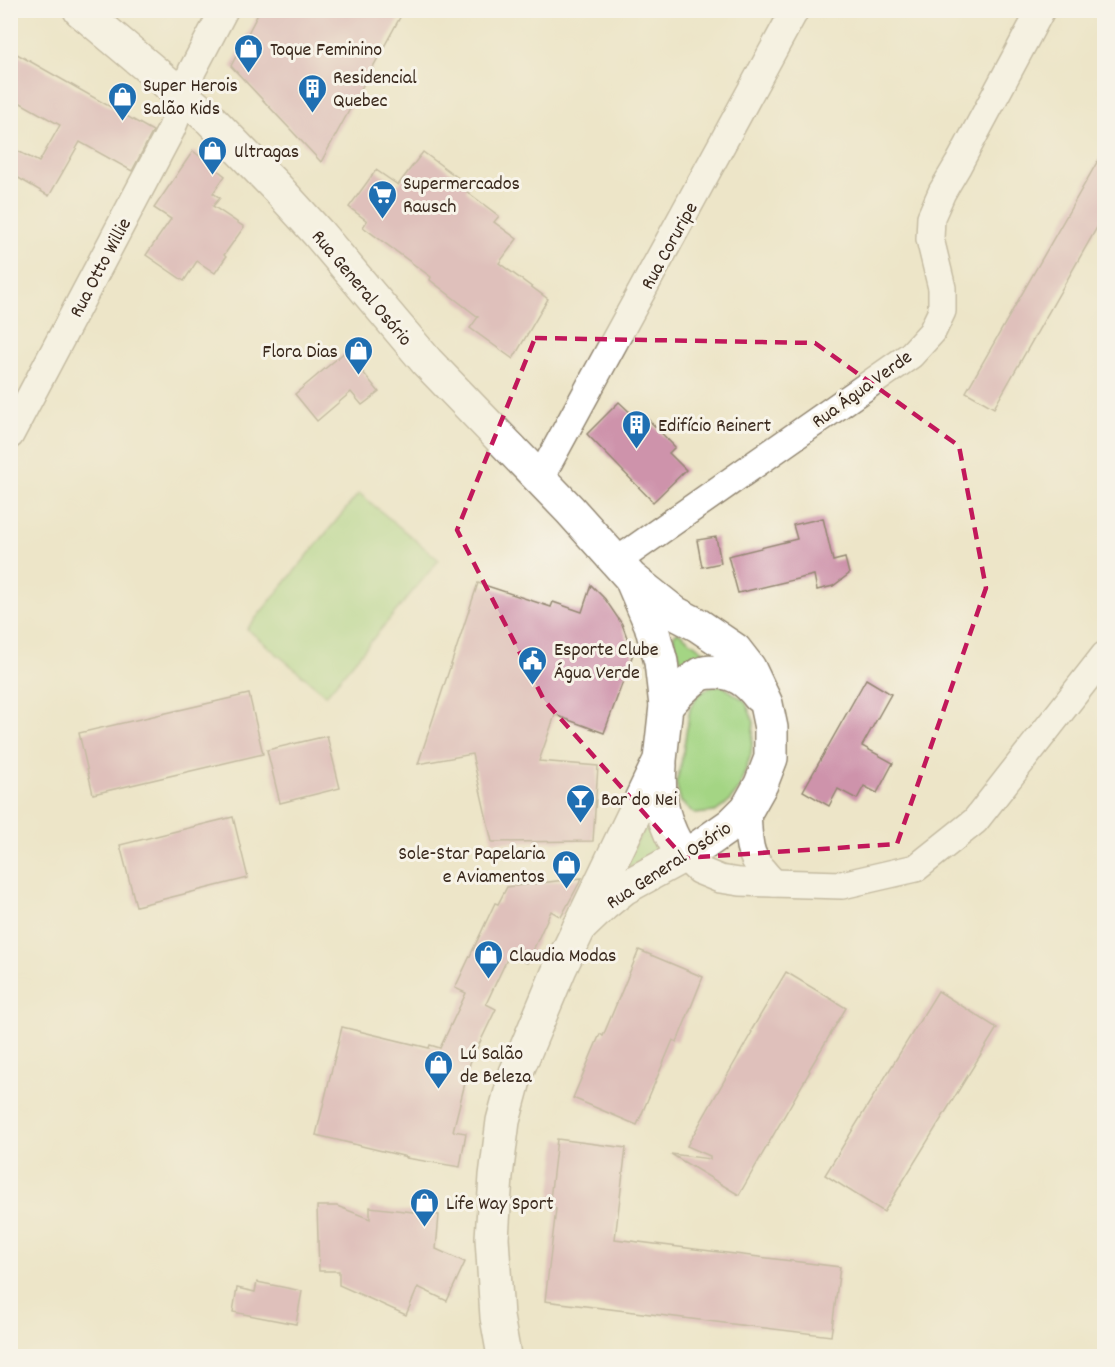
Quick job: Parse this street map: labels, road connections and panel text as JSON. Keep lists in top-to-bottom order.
{
  "streets": {
    "main road": ["Rua General Osório"],
    "street": ["Rua Coruripe", "Rua Otto Willie", "Rua Água Verde"]
  },
  "crossings": [
    ["Rua Coruripe", "Rua General Osório"],
    ["Rua Otto Willie", "Rua General Osório"],
    ["Rua General Osório", "Rua Água Verde"]
  ],
  "places": {
    "shop": [
      "Toque Feminino",
      "Super Herois Salão Kids",
      "Ultragas",
      "Flora Dias",
      "Sole-Star Papelaria e Aviamentos",
      "Claudia Modas",
      "Lú Salão de Beleza",
      "Life Way Sport"
    ],
    "building": ["Residencial Quebec", "Edifício Reinert"],
    "supermarket": ["Supermercados Rausch"],
    "public building": ["Esporte Clube Água Verde"],
    "bar": ["Bar do Nei"]
  }
}
